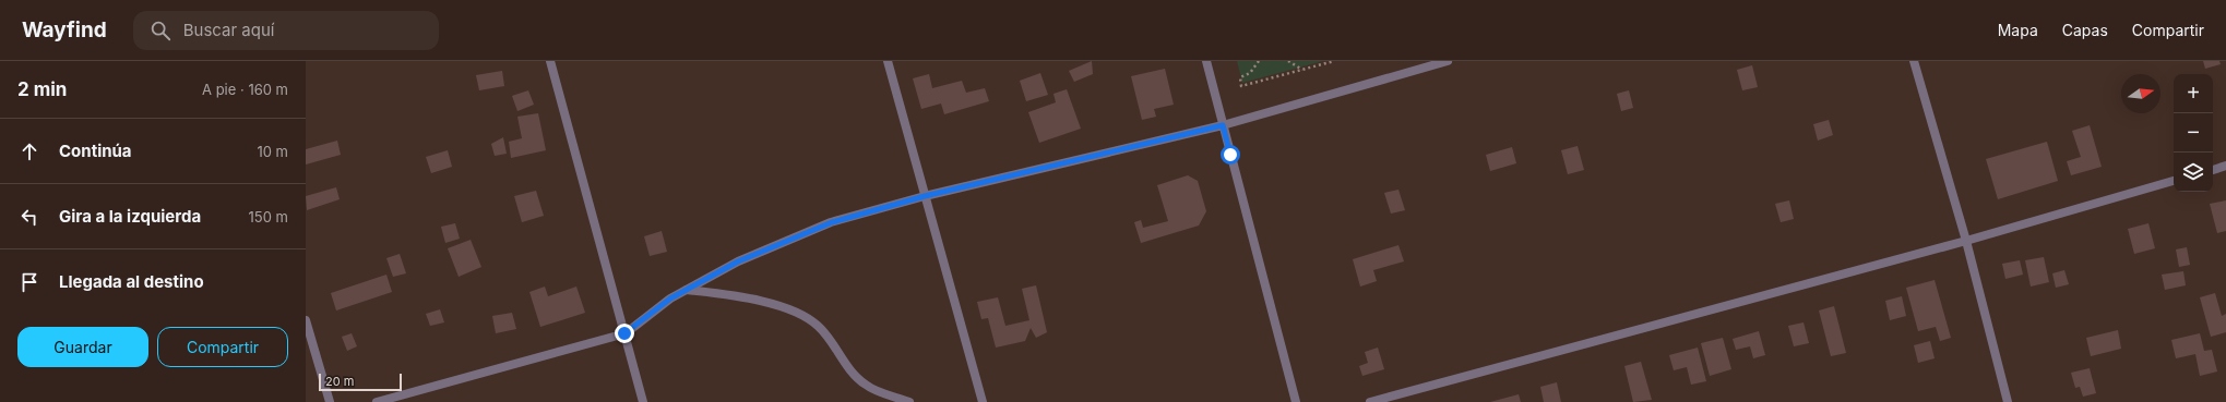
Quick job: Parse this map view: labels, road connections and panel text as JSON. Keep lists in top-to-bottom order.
{
  "scale_bar": "20 m",
  "north": "right",
  "page": {
    "header": "Wayfind",
    "search": "Buscar aquí",
    "nav": ["Mapa", "Capas", "Compartir"],
    "heading": ["2 min", "A pie · 160 m"],
    "map_buttons": ["+", "−"],
    "list": [
      ["Continúa", "10 m"],
      ["Gira a la izquierda", "150 m"],
      "Llegada al destino"
    ],
    "buttons": ["Guardar", "Compartir"],
    "scale": "20 m"
  }
}
